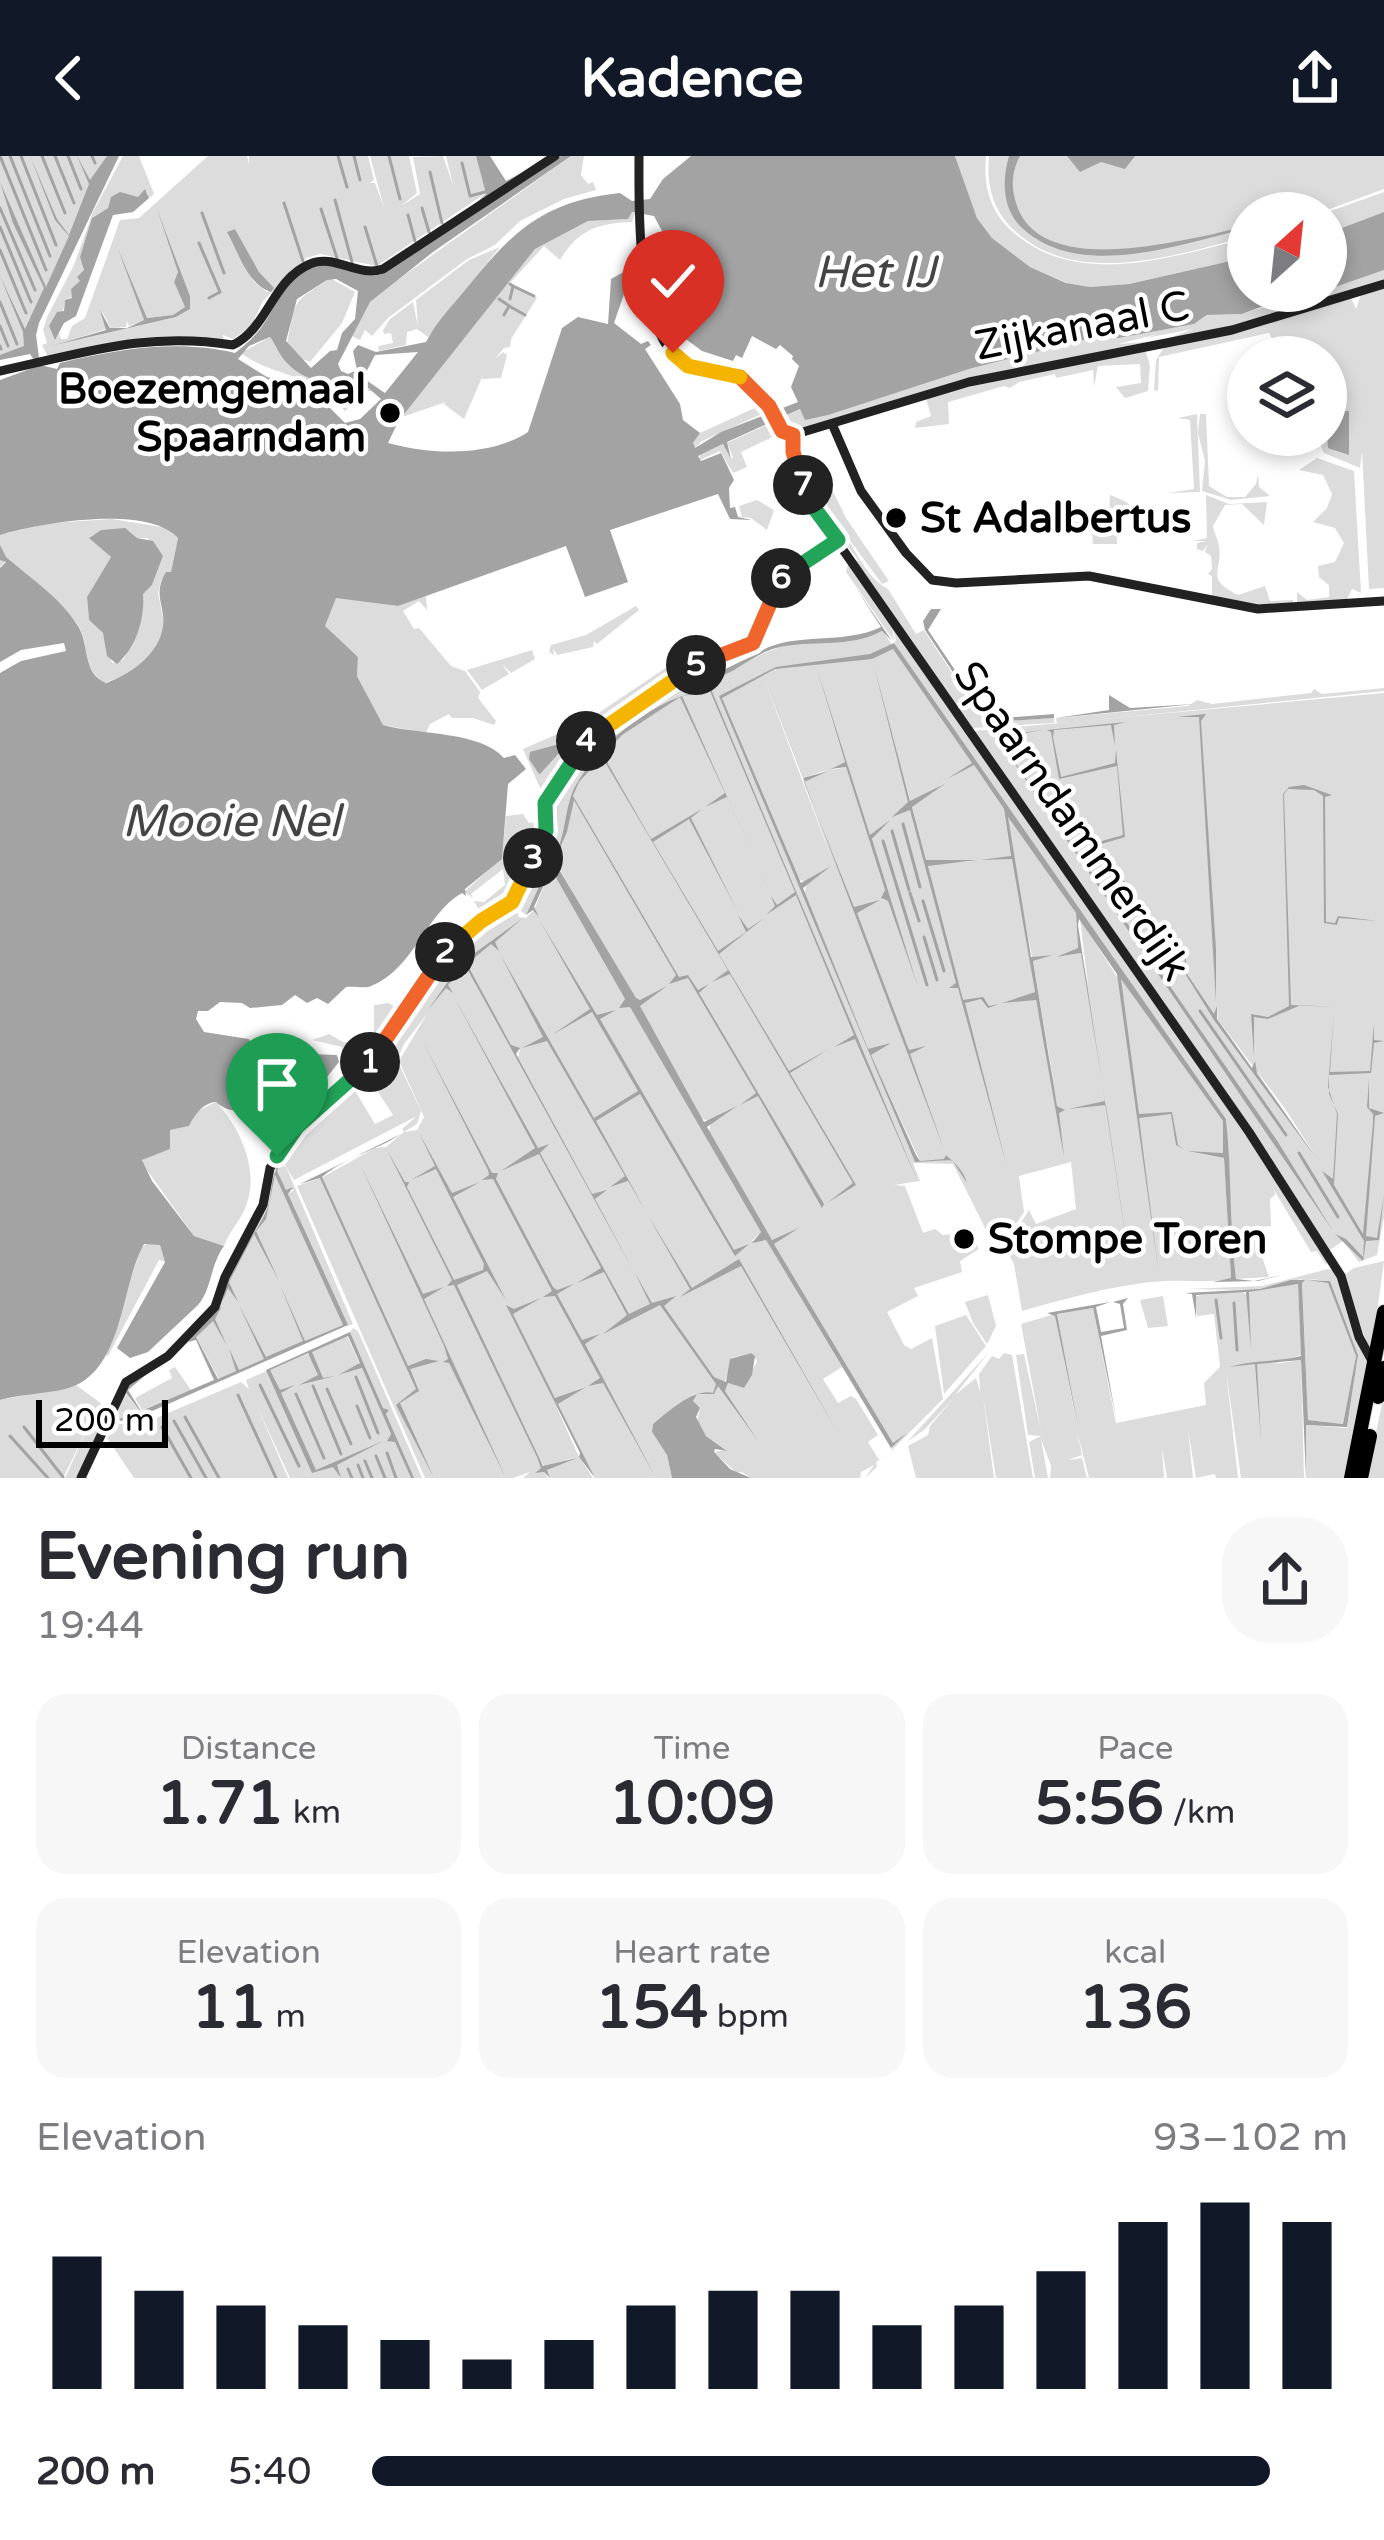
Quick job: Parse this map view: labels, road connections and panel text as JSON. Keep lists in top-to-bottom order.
{
  "streets": {
    "street": ["Zijkanaal C", "Spaarndammerdijk"]
  },
  "crossings": [
    ["Zijkanaal C", "Spaarndammerdijk"]
  ],
  "water": ["Het IJ", "Mooie Nel"],
  "places": ["Boezemgemaal Spaarndam", "St Adalbertus", "Stompe Toren"],
  "scale_bar": "200 m",
  "north": "top right",
  "page": {
    "header": "Kadence",
    "pins": [
      "7",
      "6",
      "5",
      "4",
      "3",
      "2",
      "1"
    ],
    "scale": "200 m",
    "heading": ["Evening run", "19:44"],
    "stats": [
      ["Distance", "1.71 km"],
      ["Time", "10:09"],
      ["Pace", "5:56 /km"],
      ["Elevation", "11 m"],
      ["Heart rate", "154 bpm"],
      ["kcal", "136"]
    ],
    "chart": ["Elevation", "93–102 m"],
    "list": [
      {
        "name": "200 m",
        "note": "5:40"
      }
    ]
  }
}
